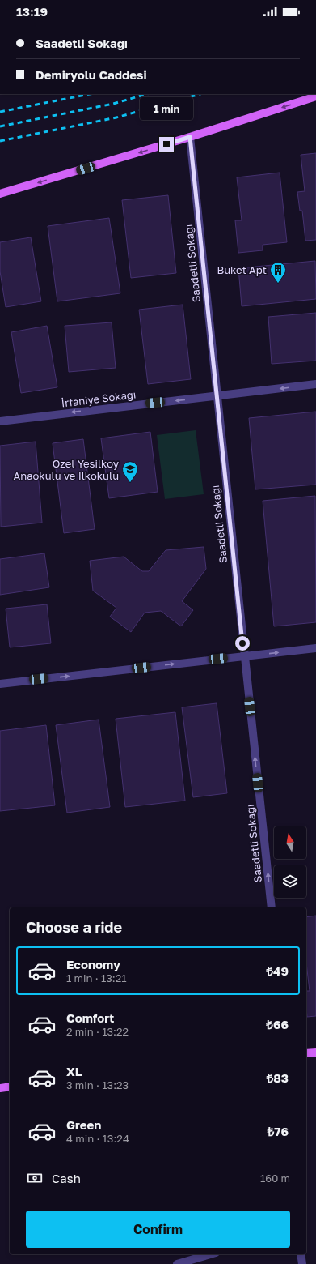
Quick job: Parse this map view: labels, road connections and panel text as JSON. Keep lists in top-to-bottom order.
{
  "streets": {
    "street": ["Saadetli Sokağı", "İrfaniye Sokağı"]
  },
  "crossings": [
    ["Saadetli Sokağı", "İrfaniye Sokağı"]
  ],
  "one_way": ["İrfaniye Sokağı"],
  "places": {
    "building": ["Buket Apt"],
    "school or university": ["Ozel Yesilkoy Anaokulu ve Ilkokulu"]
  },
  "north": "top",
  "page": {
    "status": "13:19",
    "banner": ["Saadetli Sokağı", "Demiryolu Caddesi"],
    "bubble": "1 min",
    "heading": "Choose a ride",
    "list": [
      {
        "name": "Economy",
        "note": "1 min · 13:21",
        "value": "₺49"
      },
      {
        "name": "Comfort",
        "note": "2 min · 13:22",
        "value": "₺66"
      },
      {
        "name": "XL",
        "note": "3 min · 13:23",
        "value": "₺83"
      },
      {
        "name": "Green",
        "note": "4 min · 13:24",
        "value": "₺76"
      }
    ],
    "pay": ["Cash", "160 m"],
    "buttons": "Confirm"
  }
}
